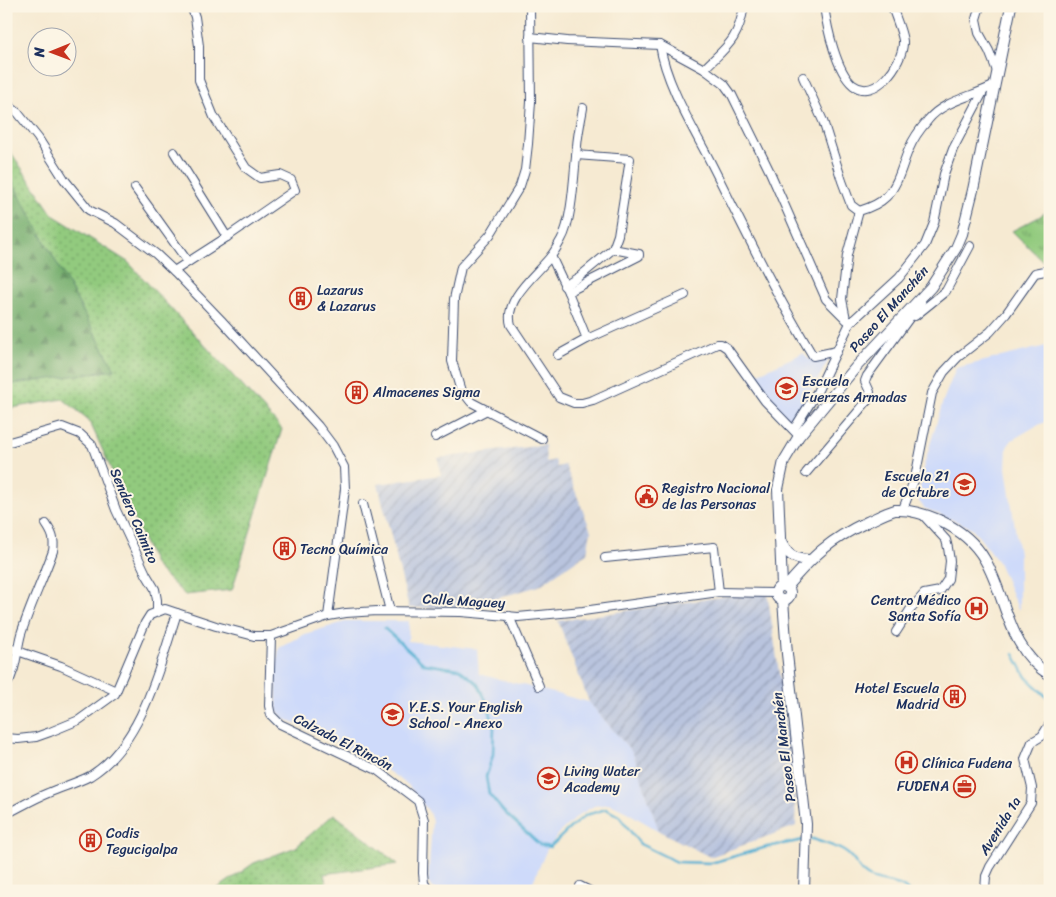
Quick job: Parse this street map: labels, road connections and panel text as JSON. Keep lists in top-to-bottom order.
{
  "streets": {
    "street": [
      "Paseo El Manchén",
      "Sendero Caimito",
      "Calle Maguey",
      "Calzada El Rincón",
      "Avenida 1a"
    ]
  },
  "crossings": [
    ["Paseo El Manchén", "Calle Maguey"],
    ["Sendero Caimito", "Calle Maguey"],
    ["Calle Maguey", "Calzada El Rincón"]
  ],
  "places": {
    "building": [
      "Lazarus & Lazarus",
      "Almacenes Sigma",
      "Tecno Química",
      "Hotel Escuela Madrid",
      "Codis Tegucigalpa"
    ],
    "school or university": [
      "Escuela Fuerzas Armadas",
      "Escuela 21 de Octubre",
      "Y.E.S. Your English School - Anexo",
      "Living Water Academy"
    ],
    "public building": ["Registro Nacional de las Personas"],
    "hospital": ["Centro Médico Santa Sofía", "Clínica Fudena"],
    "office": ["FUDENA"]
  },
  "north": "left"
}
